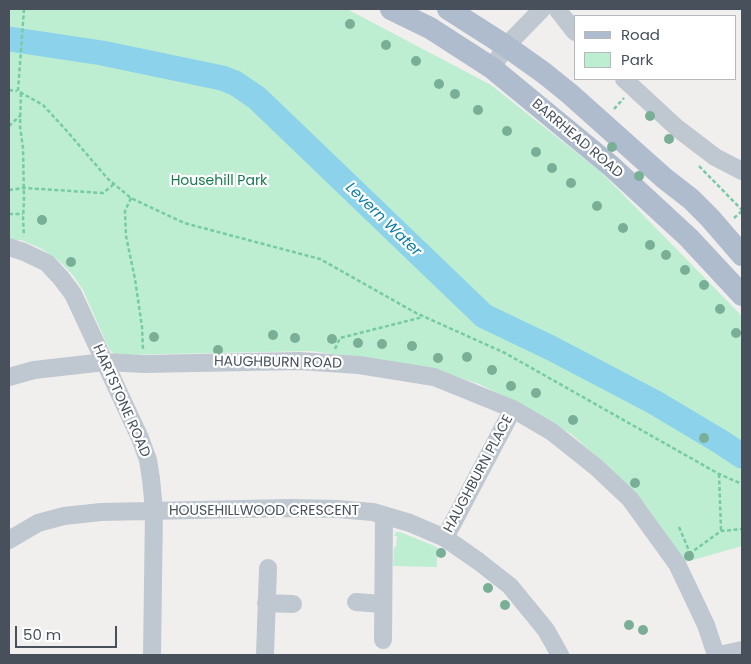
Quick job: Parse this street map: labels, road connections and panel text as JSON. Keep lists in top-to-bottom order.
{
  "streets": {
    "main road": ["BARRHEAD ROAD"],
    "street": [
      "HAUGHBURN ROAD",
      "HARTSTONE ROAD",
      "HAUGHBURN PLACE",
      "HOUSEHILLWOOD CRESCENT"
    ]
  },
  "crossings": [
    ["HAUGHBURN ROAD", "HARTSTONE ROAD"],
    ["HAUGHBURN ROAD", "HAUGHBURN PLACE"],
    ["HARTSTONE ROAD", "HOUSEHILLWOOD CRESCENT"],
    ["HAUGHBURN PLACE", "HOUSEHILLWOOD CRESCENT"]
  ],
  "water": ["Levern Water"],
  "parks": ["Househill Park"],
  "legend": ["Road", "Park"],
  "scale_bar": "50 m"
}
